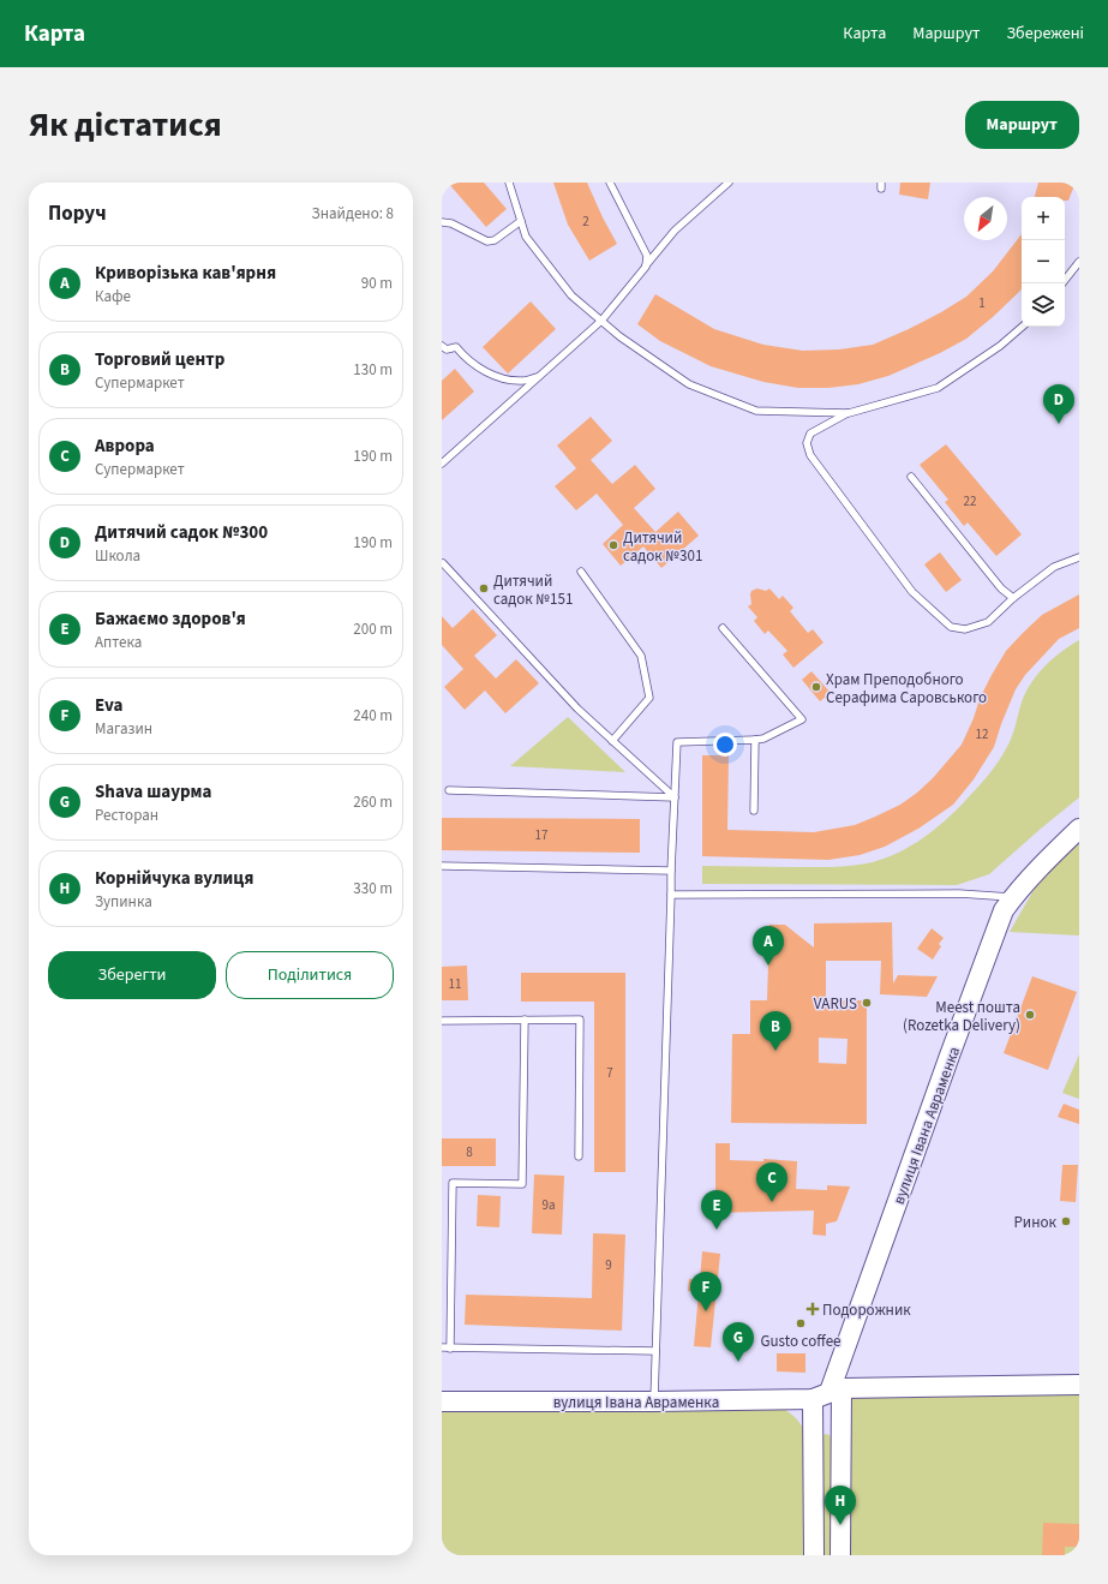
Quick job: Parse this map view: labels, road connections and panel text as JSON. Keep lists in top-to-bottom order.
{
  "streets": {
    "street": ["вулиця Івана Авраменка"]
  },
  "places": {
    "other": [
      "Дитячий садок №301",
      "Дитячий садок №151",
      "Храм Преподобного Серафима Саровського",
      "VARUS",
      "Meest пошта (Rozetka Delivery)",
      "Ринок",
      "Gusto coffee"
    ],
    "health": ["Подорожник"]
  },
  "house_numbers": [
    "2",
    "1",
    "22",
    "12",
    "17",
    "11",
    "7",
    "8",
    "9а",
    "9"
  ],
  "north": "bottom left",
  "page": {
    "header": "Карта",
    "nav": ["Карта", "Маршрут", "Збережені"],
    "title": "Як дістатися",
    "buttons": [
      "Маршрут",
      ["Зберегти", "Поділитися"]
    ],
    "heading": ["Поруч", "Знайдено: 8"],
    "map_buttons": ["+", "−"],
    "list": [
      {
        "mark": "A",
        "name": "Криворізька кав'ярня",
        "note": "Кафе",
        "value": "90 m"
      },
      {
        "mark": "B",
        "name": "Торговий центр",
        "note": "Супермаркет",
        "value": "130 m"
      },
      {
        "mark": "C",
        "name": "Аврора",
        "note": "Супермаркет",
        "value": "190 m"
      },
      {
        "mark": "D",
        "name": "Дитячий садок №300",
        "note": "Школа",
        "value": "190 m"
      },
      {
        "mark": "E",
        "name": "Бажаємо здоров'я",
        "note": "Аптека",
        "value": "200 m"
      },
      {
        "mark": "F",
        "name": "Eva",
        "note": "Магазин",
        "value": "240 m"
      },
      {
        "mark": "G",
        "name": "Shava шаурма",
        "note": "Ресторан",
        "value": "260 m"
      },
      {
        "mark": "H",
        "name": "Корнійчука вулиця",
        "note": "Зупинка",
        "value": "330 m"
      }
    ],
    "pins": [
      "D",
      "A",
      "B",
      "C",
      "E",
      "F",
      "G",
      "H"
    ]
  }
}
